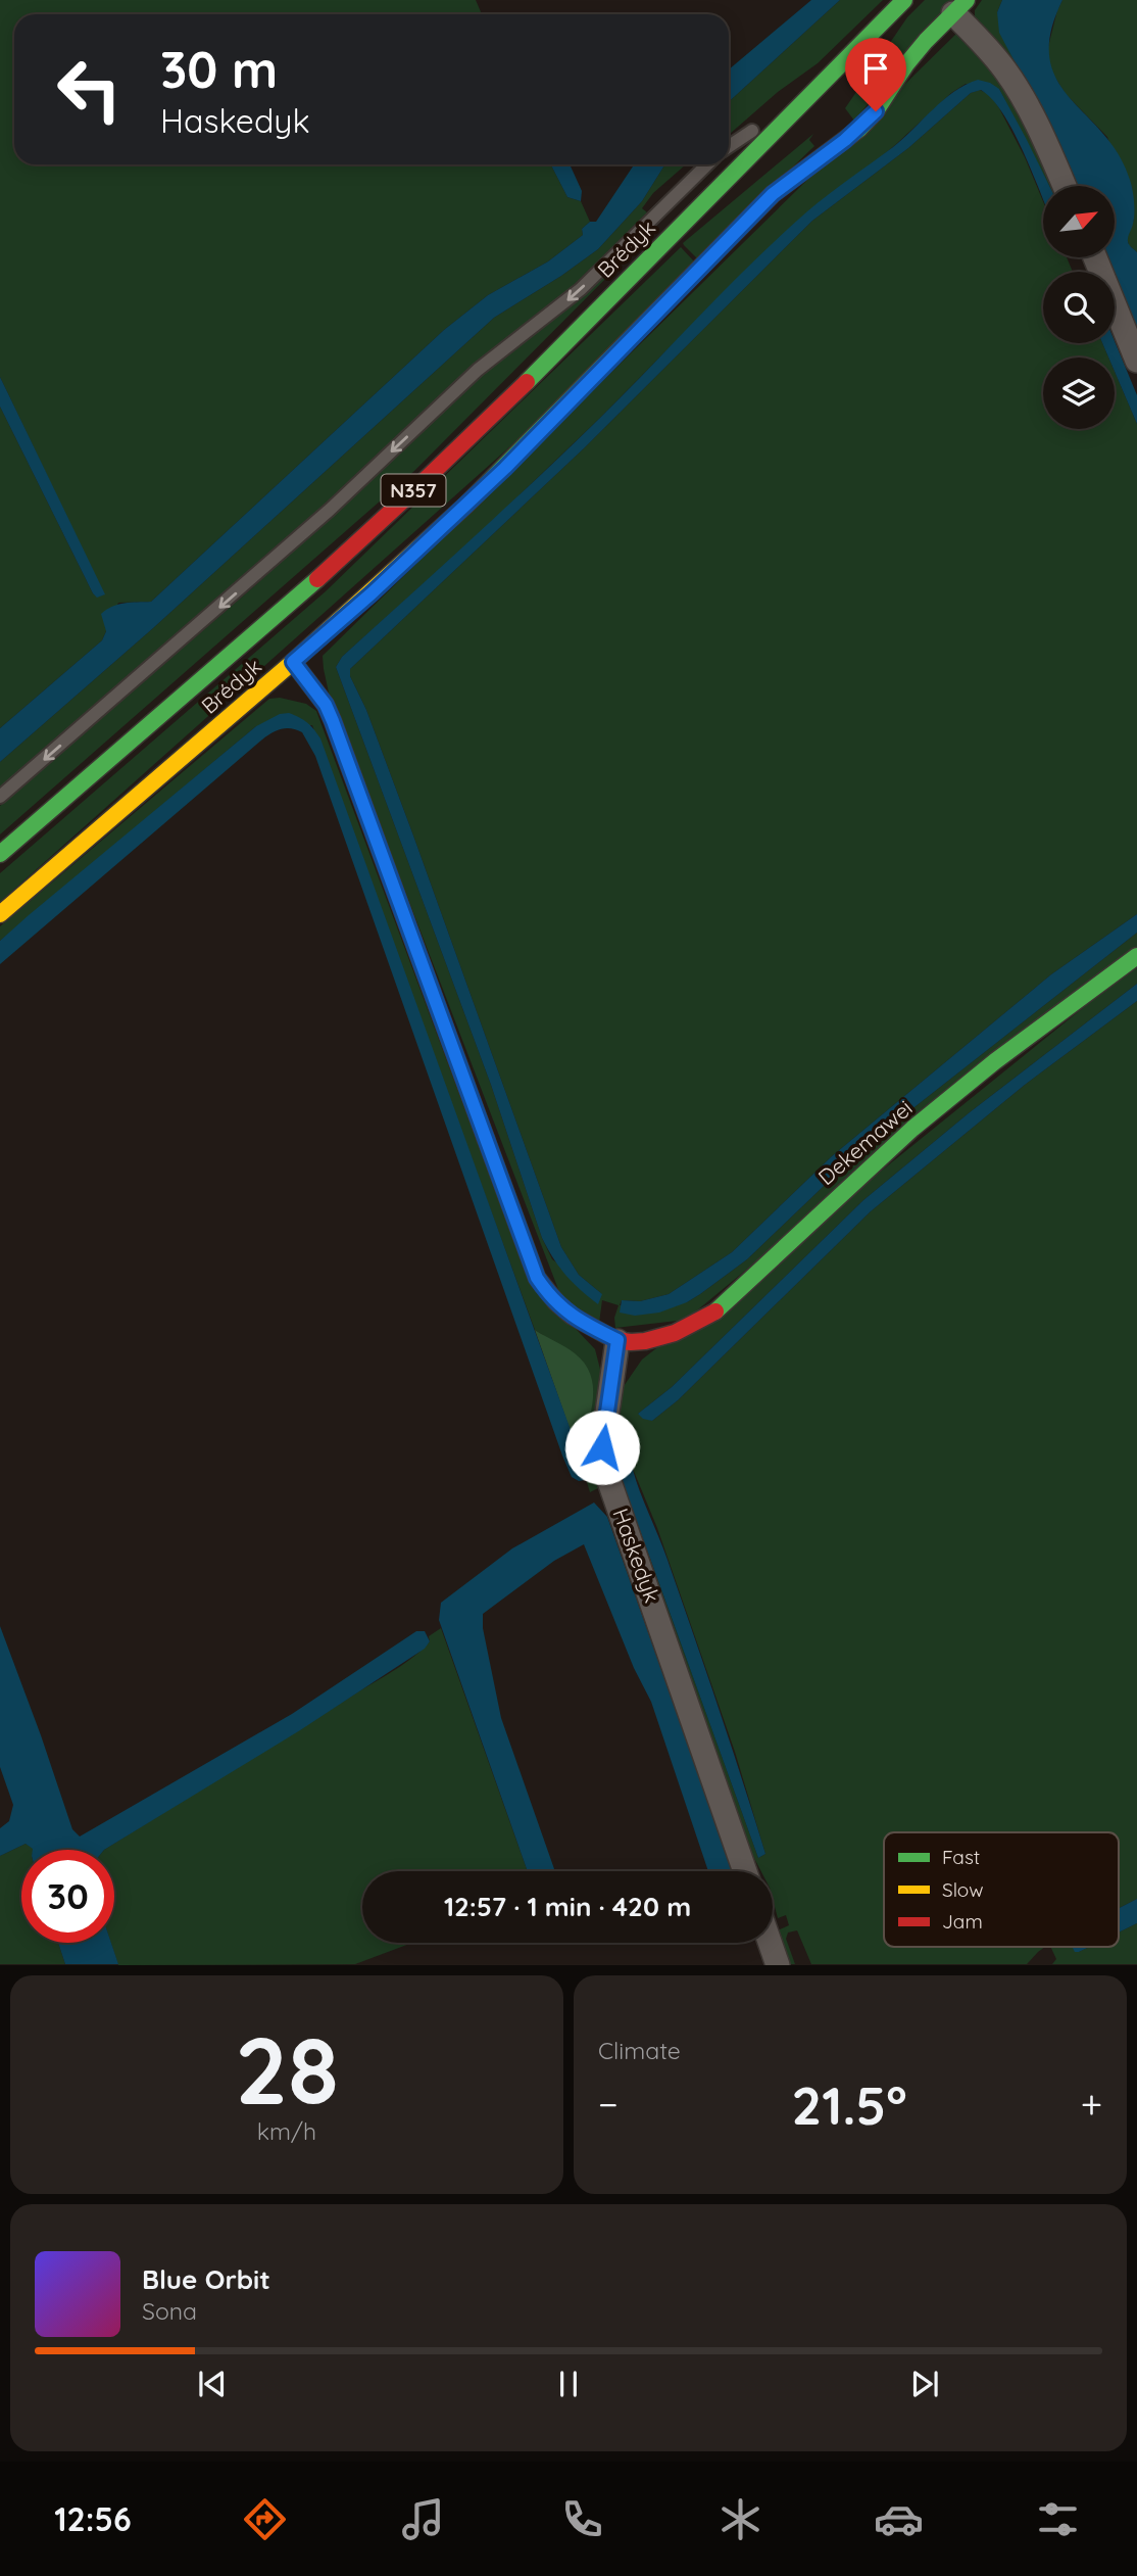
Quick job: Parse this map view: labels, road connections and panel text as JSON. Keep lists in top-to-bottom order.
{
  "streets": {
    "street": [
      "Brédyk",
      "N357",
      "Dekemawei",
      "Haskedyk"
    ]
  },
  "crossings": [
    ["Dekemawei", "Haskedyk"]
  ],
  "legend": ["Fast", "Slow", "Jam"],
  "north": "top right",
  "page": {
    "turn": ["30 m", "Haskedyk"],
    "limit": "30",
    "trip": "12:57 · 1 min · 420 m",
    "tile": [
      ["28", "km/h"],
      "Climate"
    ],
    "heat": ["−", "21.5°", "+"],
    "song": ["Blue Orbit", "Sona"],
    "tabs": "12:56"
  }
}
